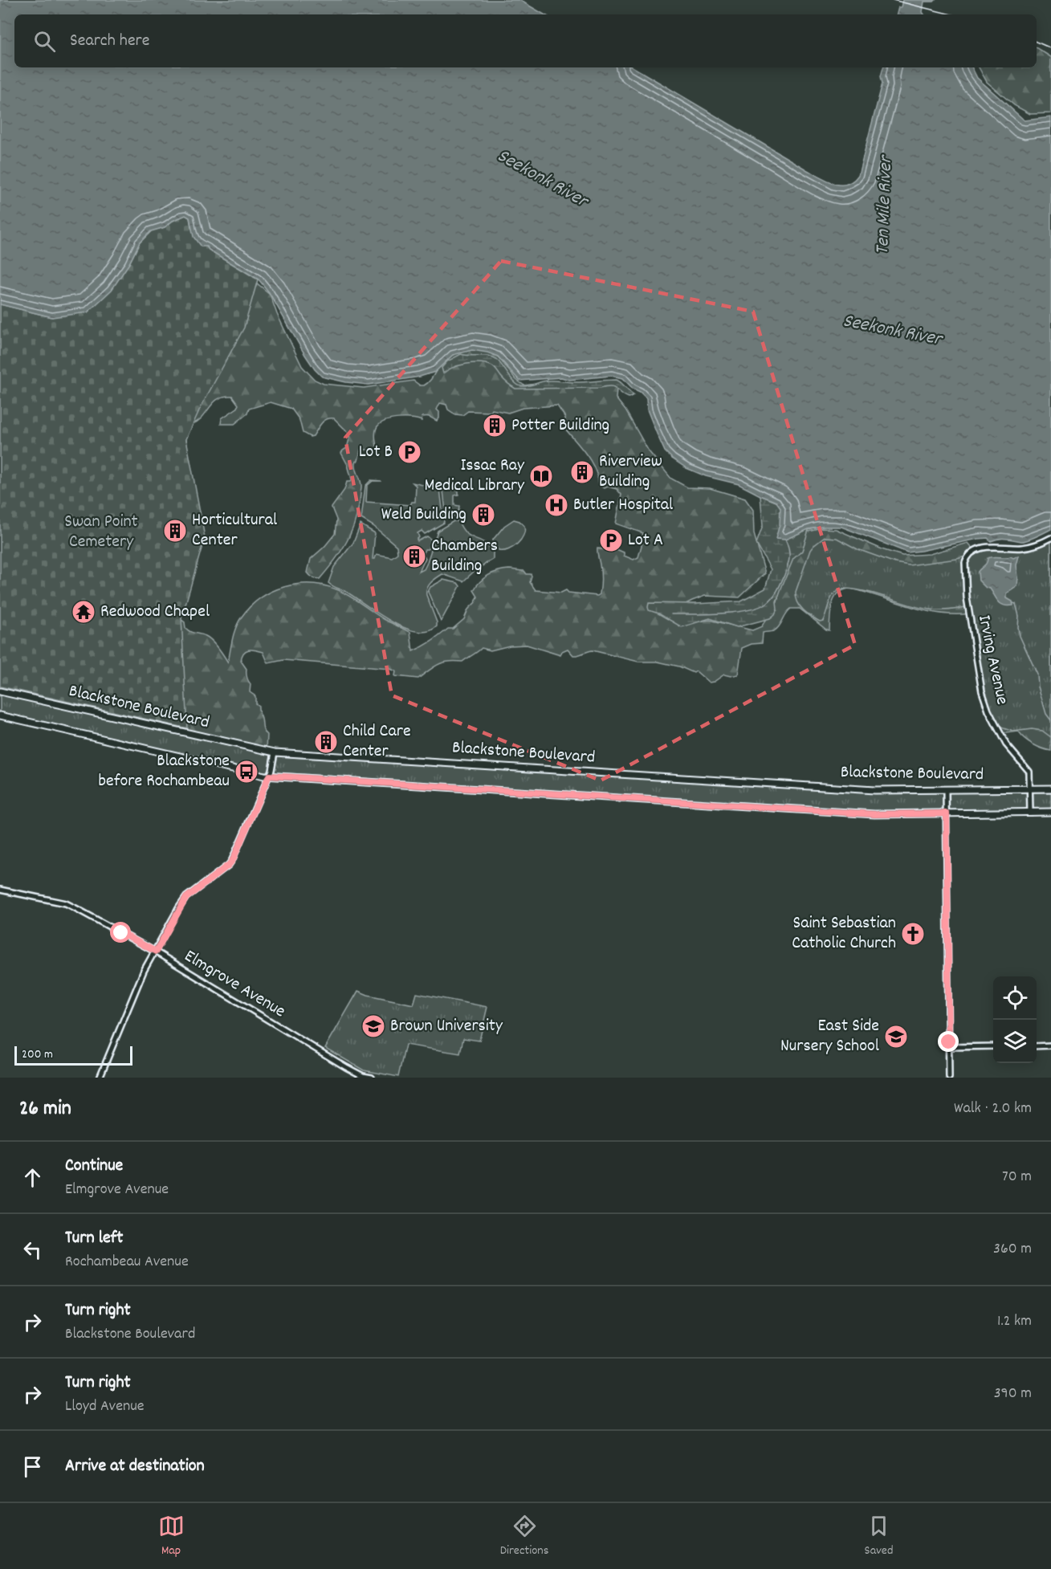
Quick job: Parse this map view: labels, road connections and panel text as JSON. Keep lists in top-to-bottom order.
{
  "streets": {
    "main road": ["Blackstone Boulevard"],
    "street": ["Irving Avenue", "Elmgrove Avenue"]
  },
  "crossings": [
    ["Irving Avenue", "Blackstone Boulevard"]
  ],
  "water": ["Seekonk River", "Ten Mile River"],
  "parks": ["Swan Point Cemetery"],
  "places": {
    "building": [
      "Potter Building",
      "Riverview Building",
      "Weld Building",
      "Horticultural Center",
      "Chambers Building",
      "Child Care Center"
    ],
    "parking": ["Lot B", "Lot A"],
    "library": ["Issac Ray Medical Library"],
    "hospital": ["Butler Hospital"],
    "temple": ["Redwood Chapel"],
    "bus stop": ["Blackstone before Rochambeau"],
    "church": ["Saint Sebastian Catholic Church"],
    "school or university": ["Brown University", "East Side Nursery School"]
  },
  "scale_bar": "200 m",
  "page": {
    "search": "Search here",
    "scale": "200 m",
    "heading": ["26 min", "Walk · 2.0 km"],
    "list": [
      ["Continue", "Elmgrove Avenue", "70 m"],
      ["Turn left", "Rochambeau Avenue", "360 m"],
      ["Turn right", "Blackstone Boulevard", "1.2 km"],
      ["Turn right", "Lloyd Avenue", "390 m"],
      "Arrive at destination"
    ],
    "nav": ["Map", "Directions", "Saved"]
  }
}
